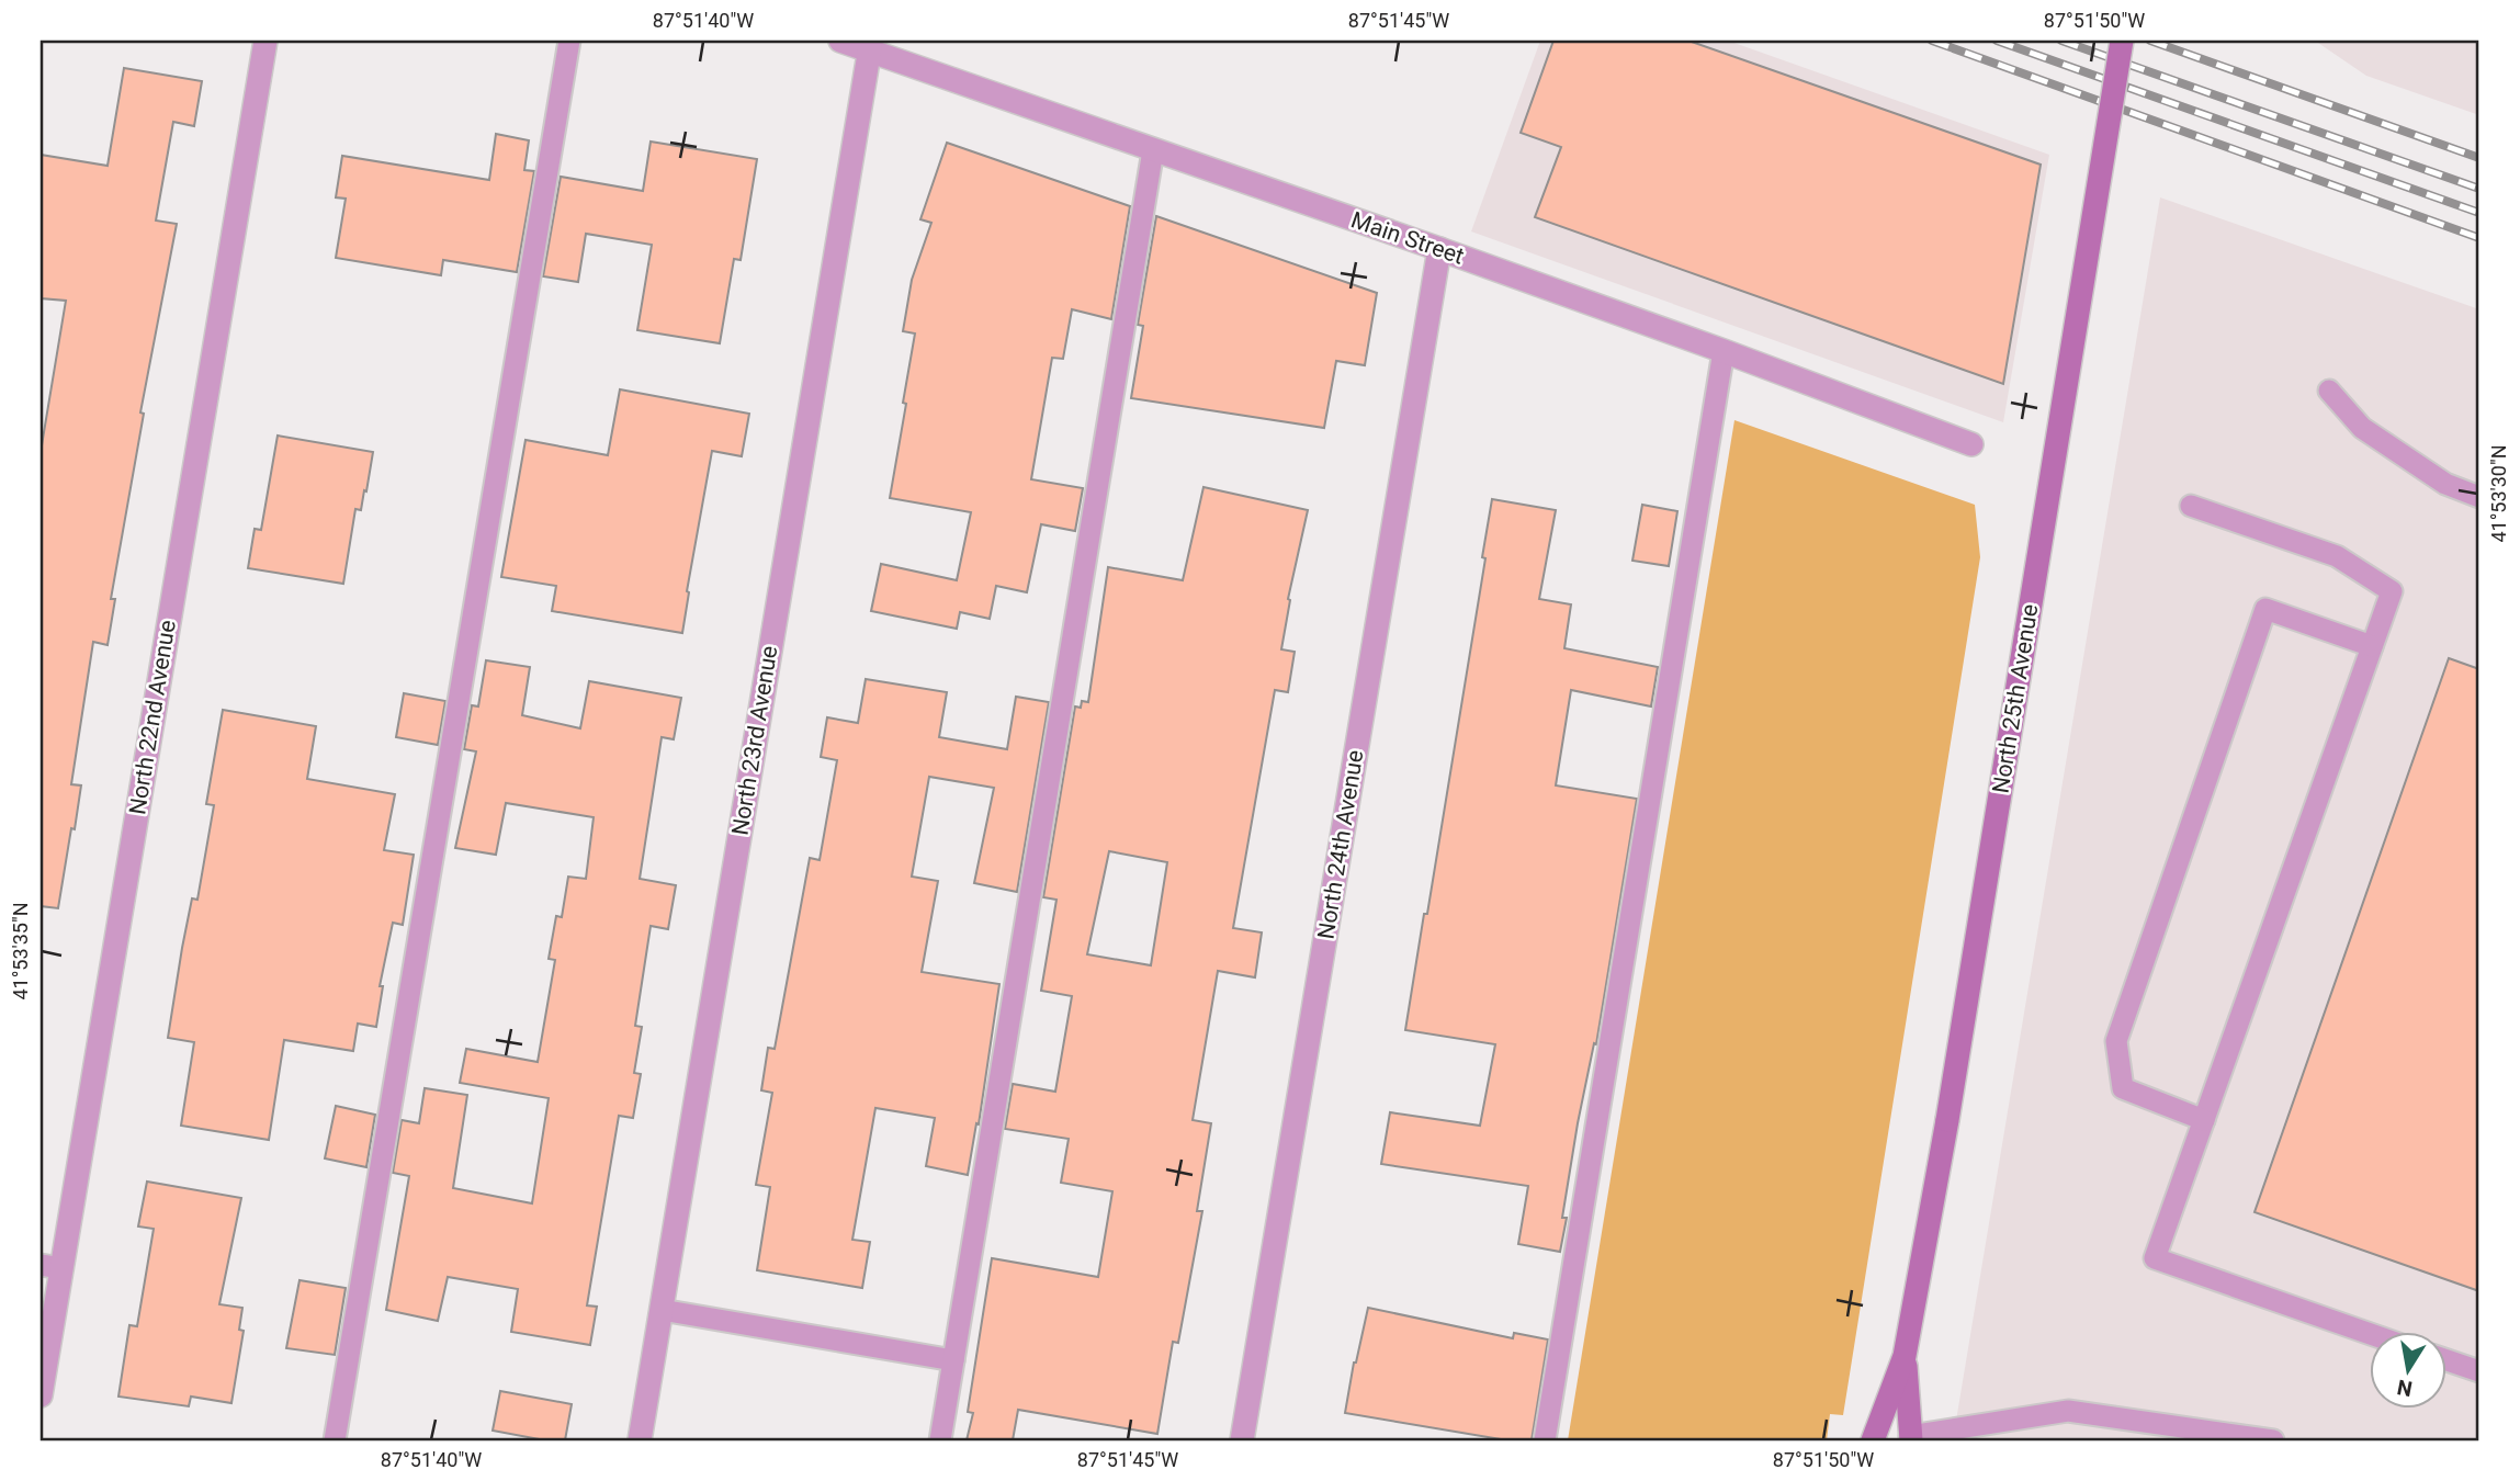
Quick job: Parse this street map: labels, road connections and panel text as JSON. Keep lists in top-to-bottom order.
{
  "streets": {
    "main road": ["North 25th Avenue"],
    "street": [
      "Main Street",
      "North 22nd Avenue",
      "North 23rd Avenue",
      "North 24th Avenue"
    ]
  },
  "crossings": [
    ["Main Street", "North 23rd Avenue"],
    ["Main Street", "North 24th Avenue"]
  ],
  "north": "bottom",
  "coordinates": [
    "87°51'40\"W",
    "87°51'45\"W",
    "87°51'50\"W",
    "41°53'30\"N",
    "41°53'35\"N"
  ]
}
